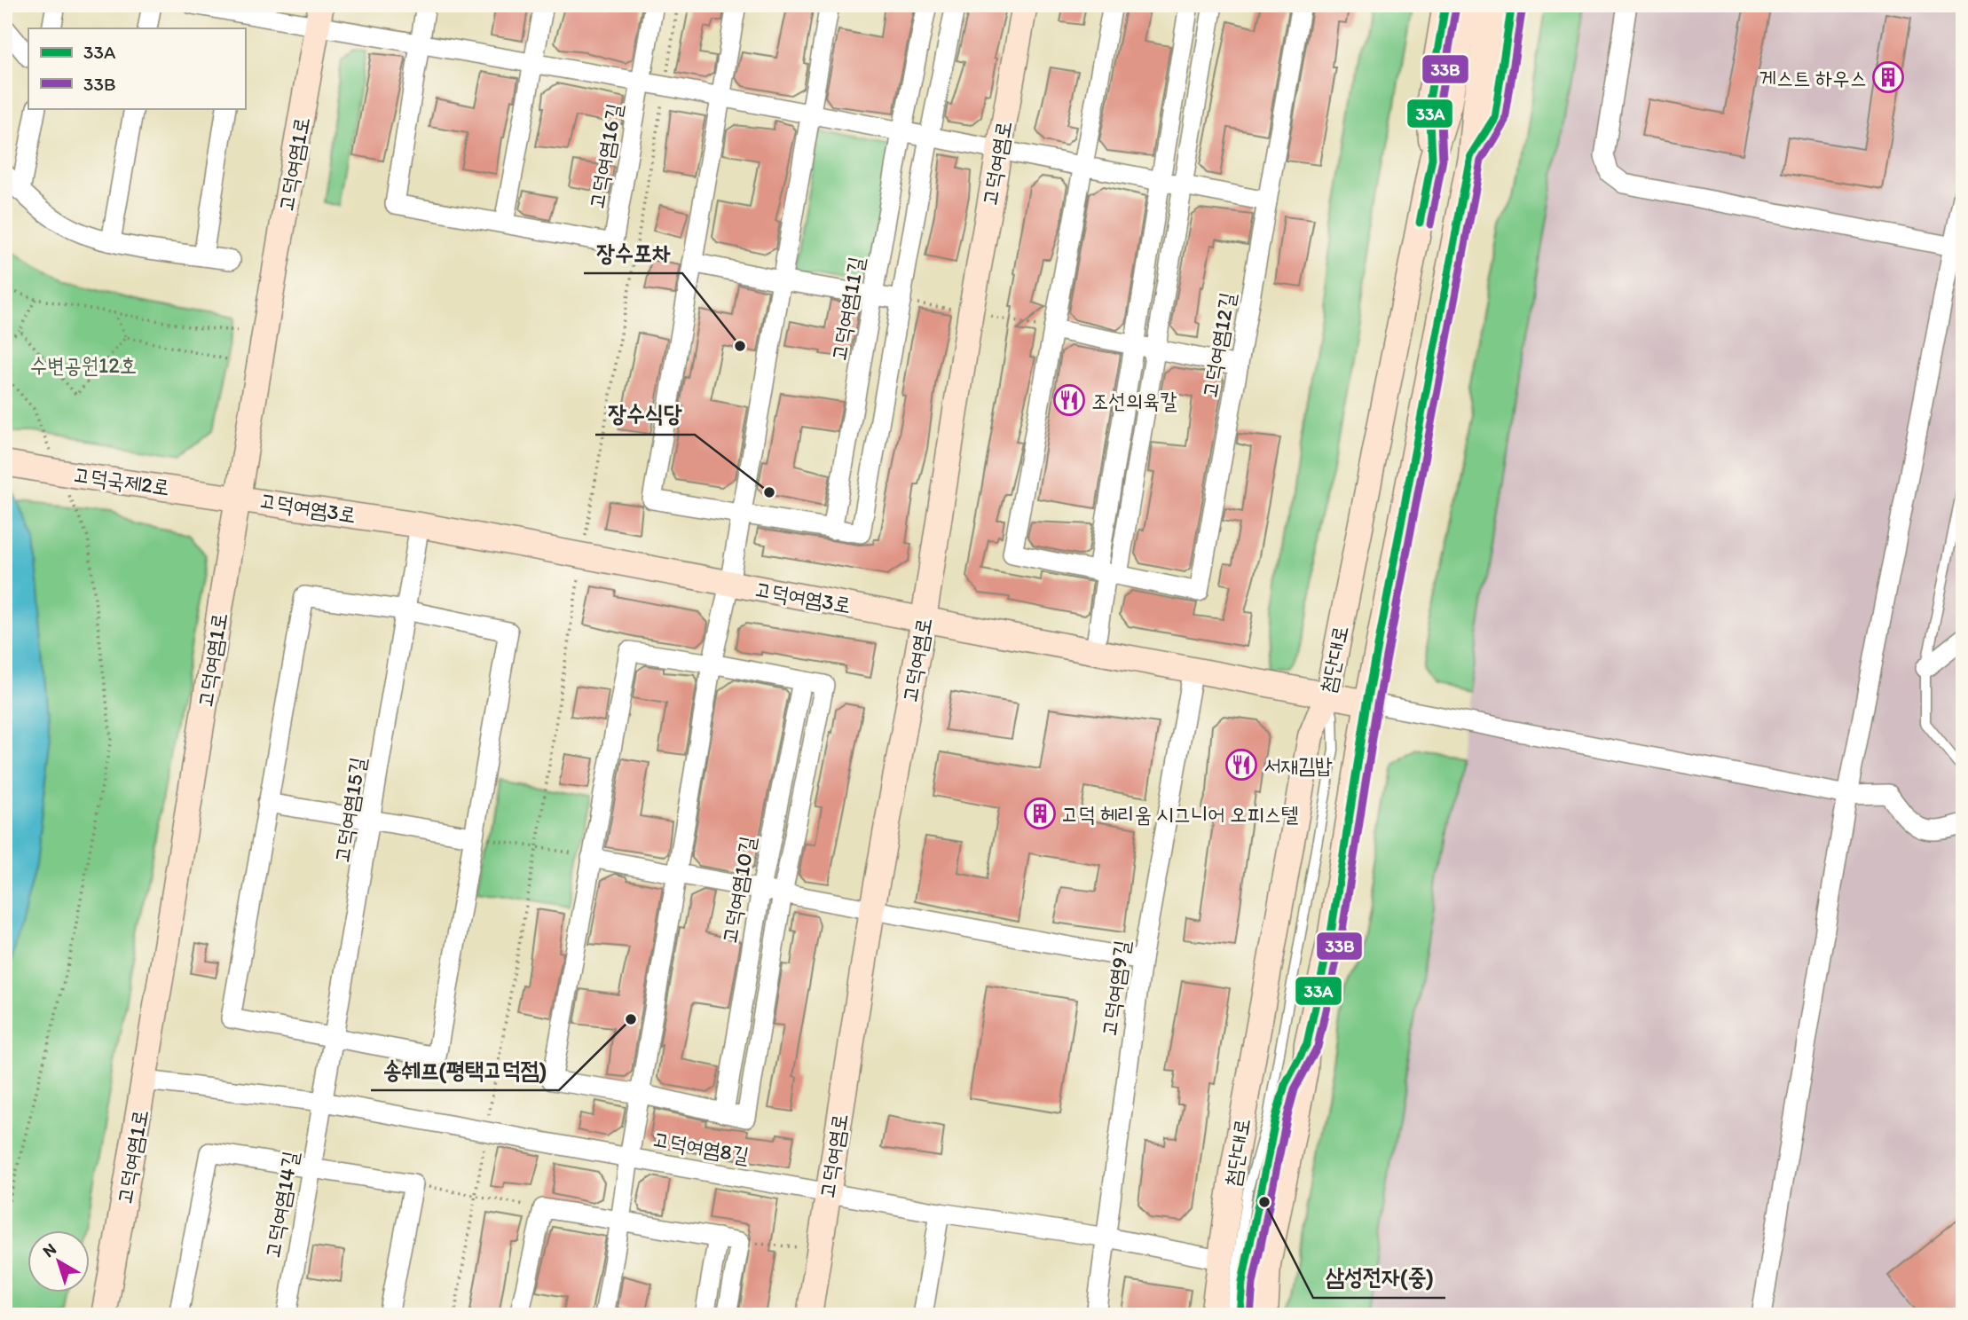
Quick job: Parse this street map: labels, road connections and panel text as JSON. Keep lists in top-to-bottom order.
{
  "streets": {
    "street": [
      "고덕여염16길",
      "고덕여염로",
      "고덕여염1로",
      "고덕여염11길",
      "고덕여염12길",
      "고덕국제2로",
      "고덕여염3로",
      "첨단대로",
      "고덕여염15길",
      "고덕여염10길",
      "고덕여염9길",
      "고덕여염8길",
      "고덕여염14길"
    ]
  },
  "crossings": [
    ["고덕여염로", "고덕여염3로"],
    ["고덕여염로", "고덕여염8길"],
    ["고덕여염1로", "고덕국제2로"],
    ["고덕여염1로", "고덕여염3로"],
    ["고덕국제2로", "고덕여염3로"],
    ["고덕여염3로", "첨단대로"],
    ["고덕여염3로", "고덕여염15길"],
    ["고덕여염3로", "고덕여염9길"],
    ["고덕여염15길", "고덕여염14길"]
  ],
  "parks": ["수변공원12호"],
  "places": {
    "building": ["게스트 하우스", "고덕 헤리움 시그니어 오피스텔"],
    "other": [
      "장수포차",
      "장수식당",
      "송쉐프(평택고덕점)",
      "삼성전자(중)"
    ],
    "restaurant": ["조선의육칼", "서재김밥"]
  },
  "lines": ["transit line 33A", "transit line 33B"],
  "legend": ["33A", "33B"],
  "north": "top left"
}
